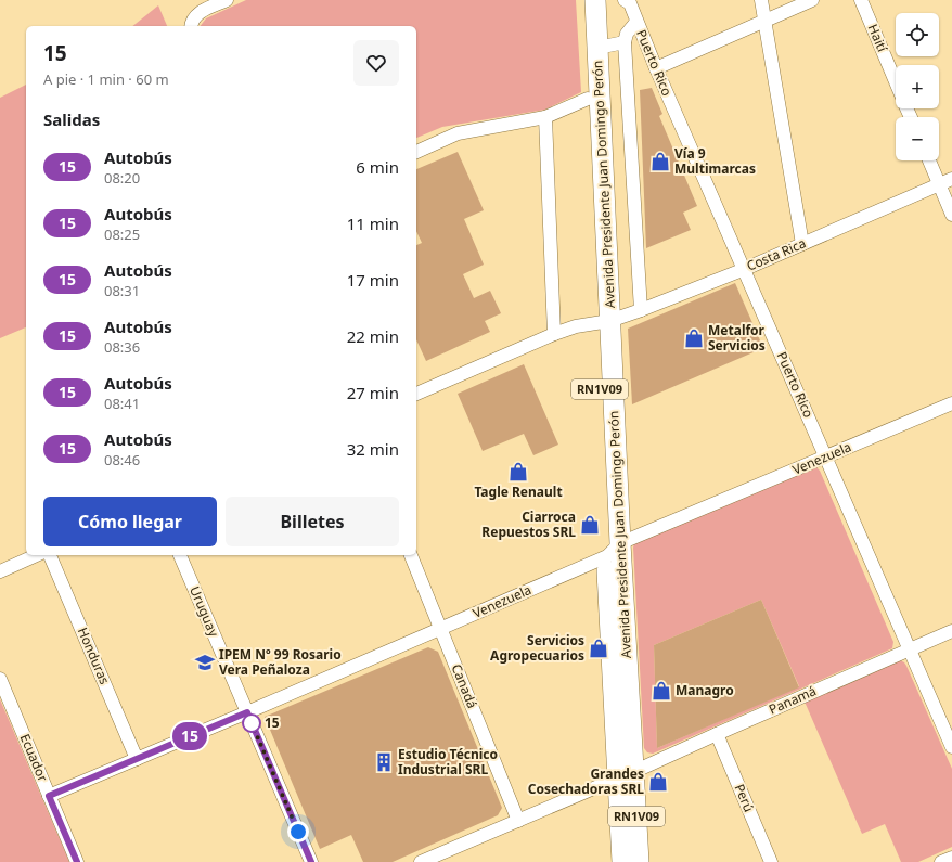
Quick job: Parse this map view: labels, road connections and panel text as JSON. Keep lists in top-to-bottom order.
{
  "streets": {
    "main road": ["Avenida Presidente Juan Domingo Perón", "RN1V09"],
    "street": [
      "Haití",
      "Puerto Rico",
      "Costa Rica",
      "Venezuela",
      "Uruguay",
      "Honduras",
      "Canadá",
      "Panamá",
      "Ecuador",
      "Perú"
    ]
  },
  "crossings": [
    ["Puerto Rico", "Costa Rica"],
    ["Puerto Rico", "Venezuela"],
    ["Puerto Rico", "Panamá"],
    ["Avenida Presidente Juan Domingo Perón", "Costa Rica"],
    ["Avenida Presidente Juan Domingo Perón", "Venezuela"],
    ["Avenida Presidente Juan Domingo Perón", "Panamá"],
    ["Venezuela", "Uruguay"],
    ["Venezuela", "Honduras"],
    ["Venezuela", "Canadá"],
    ["Venezuela", "Ecuador"],
    ["Canadá", "Panamá"],
    ["Panamá", "Perú"]
  ],
  "places": {
    "shop": [
      "Vía 9 Multimarcas",
      "Metalfor Servicios",
      "Tagle Renault",
      "Ciarroca Repuestos SRL",
      "Servicios Agropecuarios",
      "Managro",
      "Grandes Cosechadoras SRL"
    ],
    "school or university": ["IPEM Nº 99 Rosario Vera Peñaloza"],
    "other": ["15"],
    "building": ["Estudio Técnico Industrial SRL"]
  },
  "lines": ["bus line 15"],
  "page": {
    "on_map": "15",
    "map_buttons": ["+", "−"],
    "heading": [
      ["15", "A pie · 1 min · 60 m"],
      "Salidas"
    ],
    "list": [
      {
        "mark": "15",
        "name": "Autobús",
        "note": "08:20",
        "value": "6 min"
      },
      {
        "mark": "15",
        "name": "Autobús",
        "note": "08:25",
        "value": "11 min"
      },
      {
        "mark": "15",
        "name": "Autobús",
        "note": "08:31",
        "value": "17 min"
      },
      {
        "mark": "15",
        "name": "Autobús",
        "note": "08:36",
        "value": "22 min"
      },
      {
        "mark": "15",
        "name": "Autobús",
        "note": "08:41",
        "value": "27 min"
      },
      {
        "mark": "15",
        "name": "Autobús",
        "note": "08:46",
        "value": "32 min"
      }
    ],
    "buttons": ["Cómo llegar", "Billetes"]
  }
}
